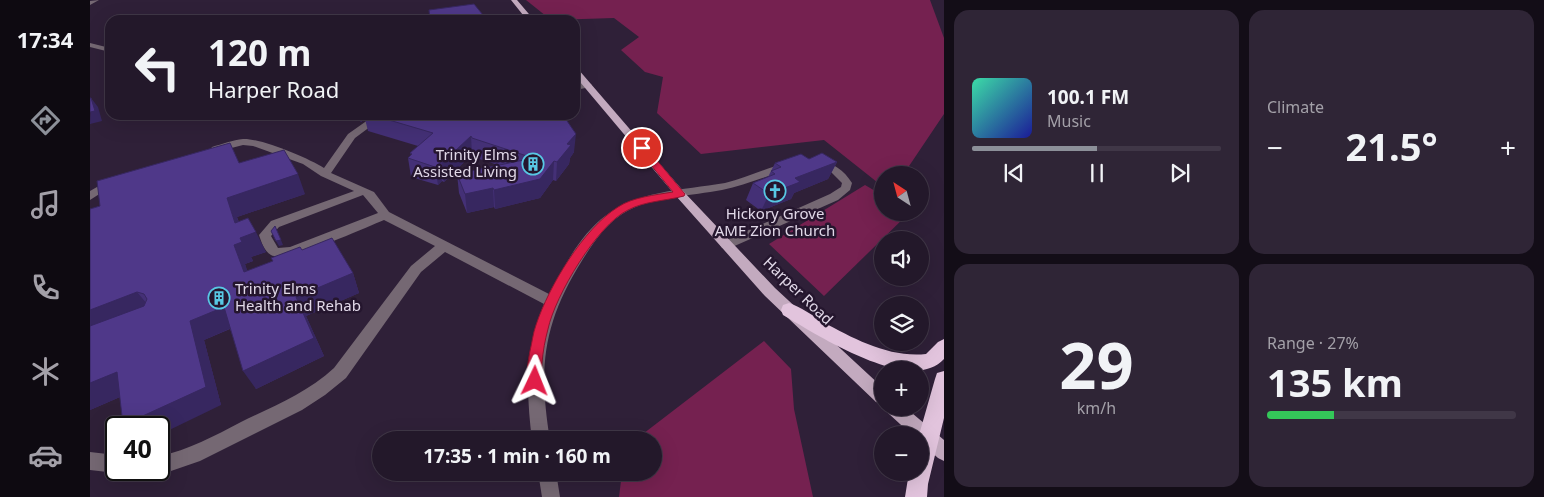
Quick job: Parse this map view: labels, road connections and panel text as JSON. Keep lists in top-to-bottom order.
{
  "streets": {
    "main road": ["Harper Road"]
  },
  "places": {
    "building": ["Trinity Elms Assisted Living", "Trinity Elms Health and Rehab"],
    "church": ["Hickory Grove AME Zion Church"]
  },
  "north": "top left",
  "page": {
    "tabs": "17:34",
    "tile": [
      "Climate",
      ["29", "km/h"],
      ["Range · 27%", "135 km"]
    ],
    "turn": ["120 m", "Harper Road"],
    "song": ["100.1 FM", "Music"],
    "heat": ["−", "21.5°", "+"],
    "map_buttons": ["+", "−"],
    "limit": "40",
    "trip": "17:35 · 1 min · 160 m"
  }
}
